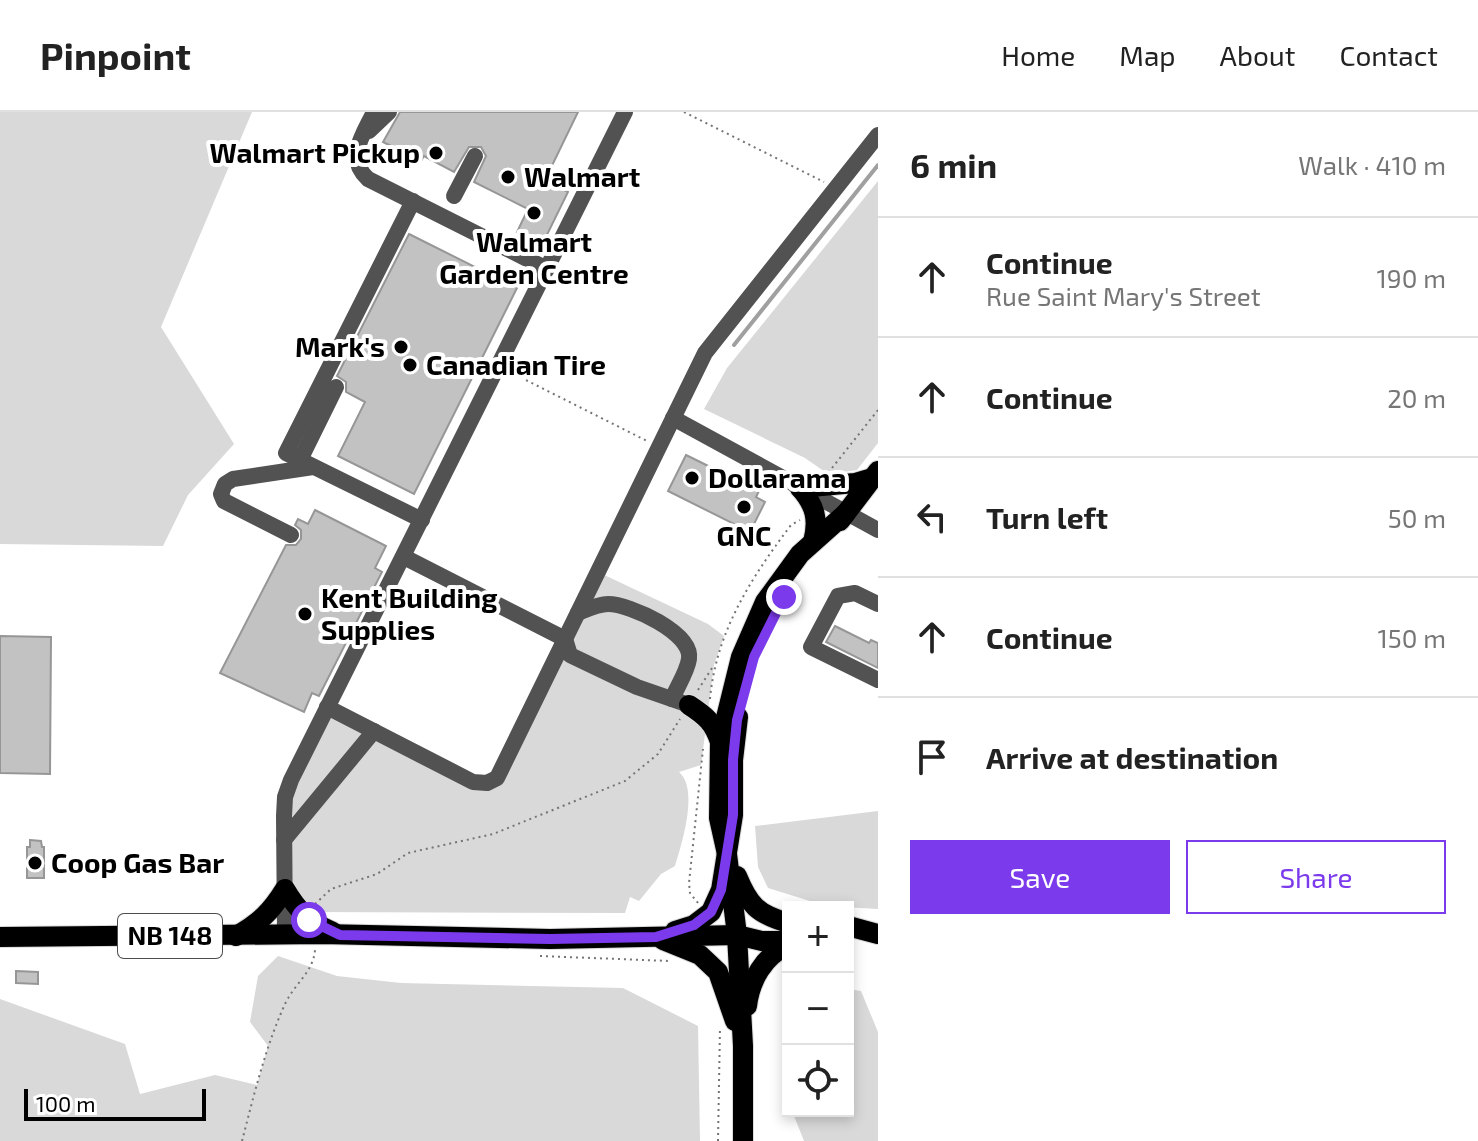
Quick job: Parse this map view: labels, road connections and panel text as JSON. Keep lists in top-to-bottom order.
{
  "streets": {
    "main road": ["NB 148"]
  },
  "places": [
    "Walmart Pickup",
    "Walmart",
    "Walmart Garden Centre",
    "Mark's",
    "Canadian Tire",
    "Dollarama",
    "GNC",
    "Kent Building Supplies",
    "Coop Gas Bar"
  ],
  "scale_bar": "100 m",
  "page": {
    "header": "Pinpoint",
    "nav": [
      "Home",
      "Map",
      "About",
      "Contact"
    ],
    "heading": ["6 min", "Walk · 410 m"],
    "list": [
      ["Continue", "Rue Saint Mary's Street", "190 m"],
      ["Continue", "20 m"],
      ["Turn left", "50 m"],
      ["Continue", "150 m"],
      "Arrive at destination"
    ],
    "buttons": ["Save", "Share"],
    "map_buttons": ["+", "−"],
    "scale": "100 m"
  }
}
